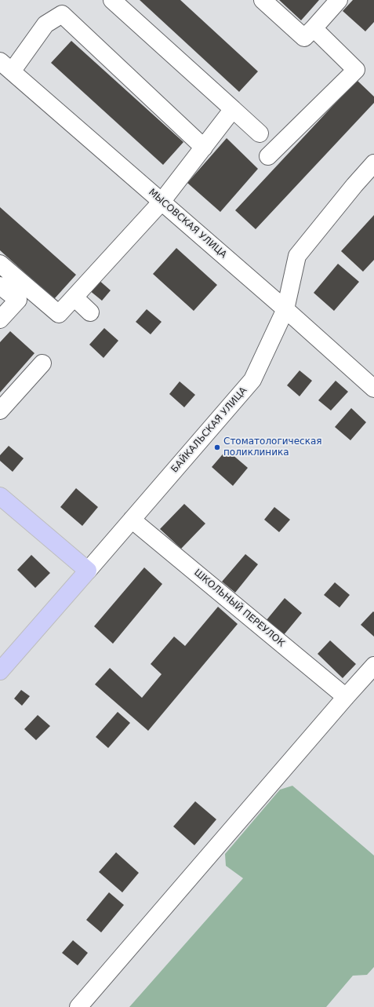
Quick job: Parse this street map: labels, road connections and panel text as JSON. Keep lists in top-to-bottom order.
{
  "streets": {
    "main road": ["БАЙКАЛЬСКАЯ УЛИЦА"],
    "street": ["МЫСОВСКАЯ УЛИЦА", "ШКОЛЬНЫЙ ПЕРЕУЛОК"]
  },
  "crossings": [
    ["МЫСОВСКАЯ УЛИЦА", "БАЙКАЛЬСКАЯ УЛИЦА"],
    ["БАЙКАЛЬСКАЯ УЛИЦА", "ШКОЛЬНЫЙ ПЕРЕУЛОК"]
  ],
  "places": ["Стоматологическая поликлиника"]
}
